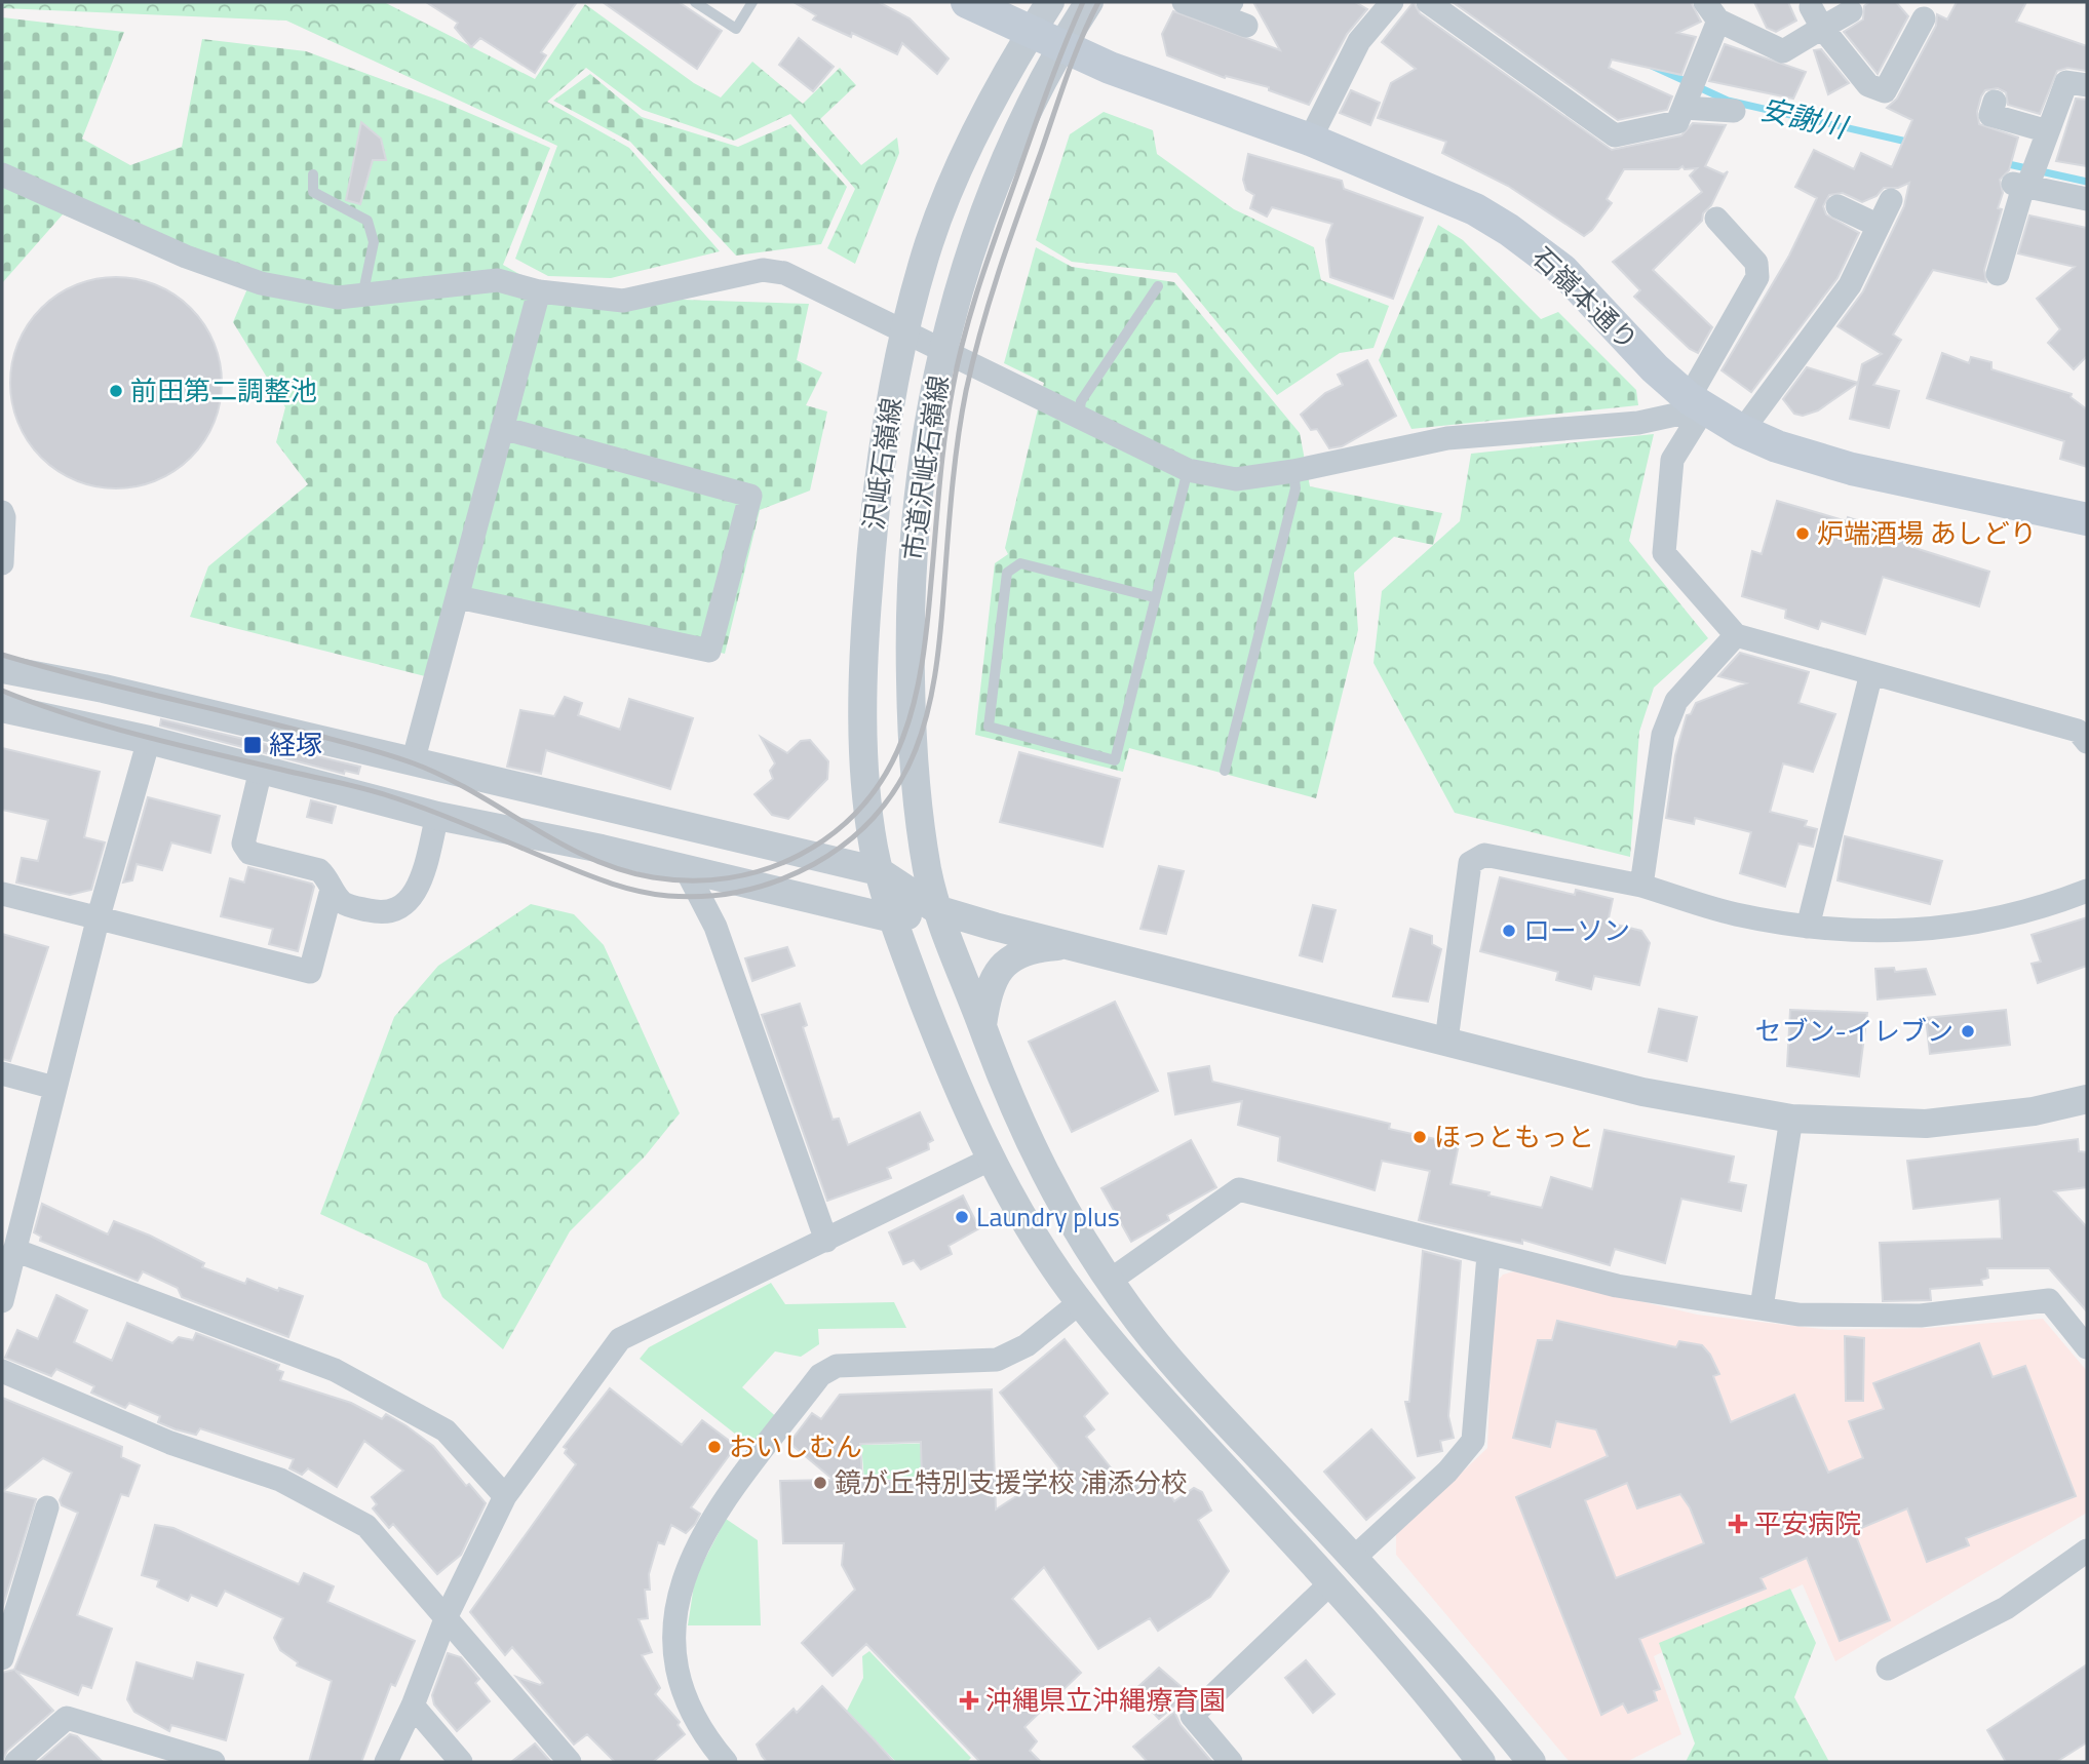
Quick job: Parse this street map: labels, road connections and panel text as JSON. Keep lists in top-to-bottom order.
{
  "streets": {
    "main road": ["石嶺本通り"],
    "street": ["沢岻石嶺線", "市道沢岻石嶺線"]
  },
  "crossings": [
    ["石嶺本通り", "沢岻石嶺線"],
    ["石嶺本通り", "市道沢岻石嶺線"]
  ],
  "water": ["安謝川"],
  "places": {
    "other": [
      "前田第二調整池",
      "炉端酒場 あしどり",
      "ローソン",
      "セブン-イレブン",
      "ほっともっと",
      "Laundry plus",
      "おいしむん",
      "鏡が丘特別支援学校 浦添分校"
    ],
    "transit": ["経塚"],
    "health": ["平安病院", "沖縄県立沖縄療育園"]
  }
}
